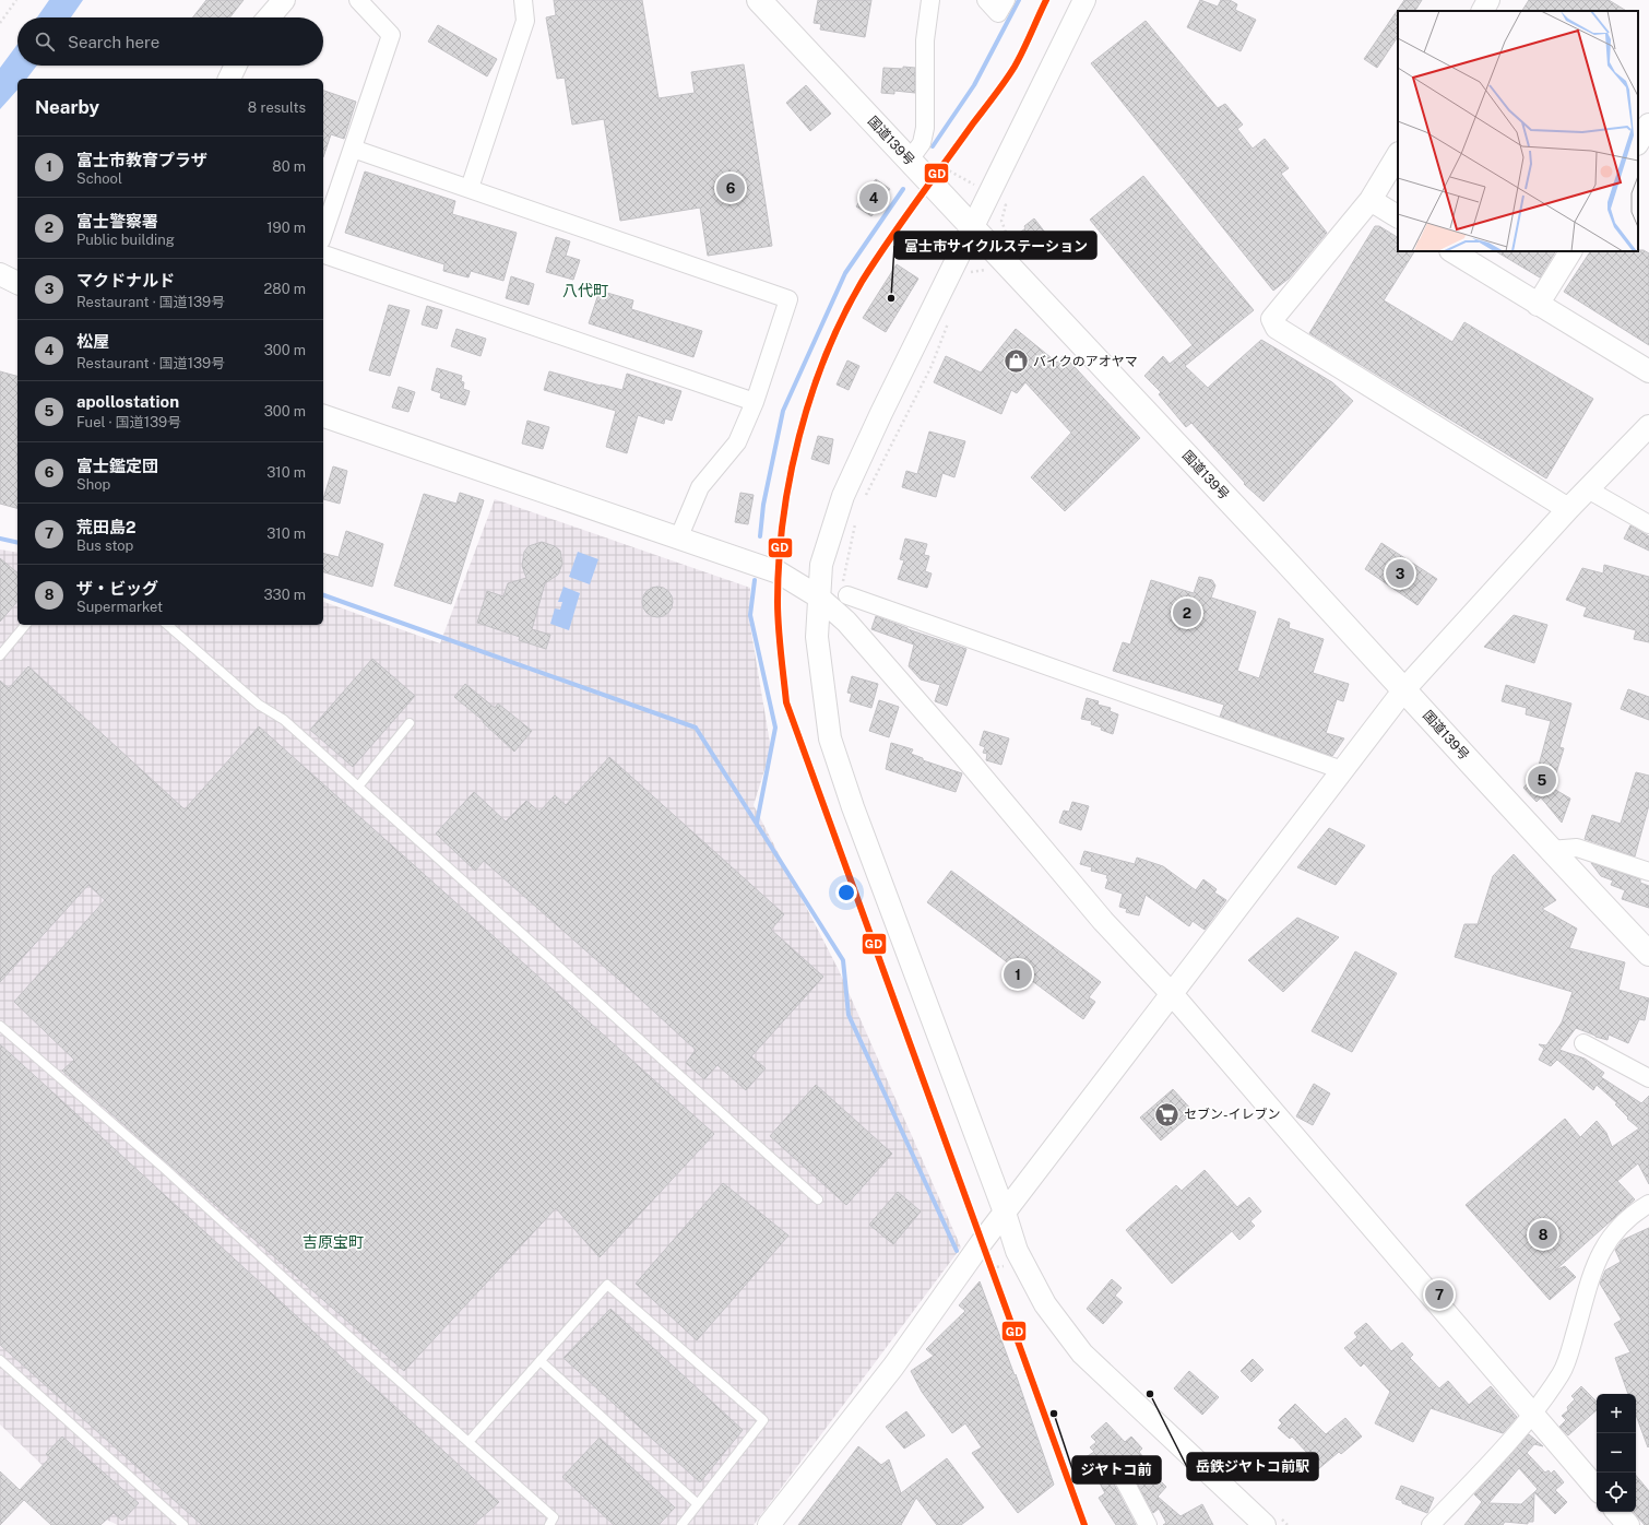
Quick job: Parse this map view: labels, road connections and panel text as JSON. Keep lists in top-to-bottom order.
{
  "streets": {
    "highway": ["国道139号"]
  },
  "districts": ["八代町", "吉原宝町"],
  "places": {
    "other": ["富士市サイクルステーション", "岳鉄ジヤトコ前駅", "ジヤトコ前"],
    "shop": ["バイクのアオヤマ"],
    "supermarket": ["セブン-イレブン"]
  },
  "lines": ["transit line GD"],
  "page": {
    "search": "Search here",
    "heading": ["Nearby", "8 results"],
    "list": [
      {
        "mark": "1",
        "name": "富士市教育プラザ",
        "note": "School",
        "value": "80 m"
      },
      {
        "mark": "2",
        "name": "富士警察署",
        "note": "Public building",
        "value": "190 m"
      },
      {
        "mark": "3",
        "name": "マクドナルド",
        "note": "Restaurant · 国道139号",
        "value": "280 m"
      },
      {
        "mark": "4",
        "name": "松屋",
        "note": "Restaurant · 国道139号",
        "value": "300 m"
      },
      {
        "mark": "5",
        "name": "apollostation",
        "note": "Fuel · 国道139号",
        "value": "300 m"
      },
      {
        "mark": "6",
        "name": "富士鑑定団",
        "note": "Shop",
        "value": "310 m"
      },
      {
        "mark": "7",
        "name": "荒田島2",
        "note": "Bus stop",
        "value": "310 m"
      },
      {
        "mark": "8",
        "name": "ザ・ビッグ",
        "note": "Supermarket",
        "value": "330 m"
      }
    ],
    "pins": [
      "6",
      "4",
      "3",
      "2",
      "5",
      "1",
      "8",
      "7"
    ],
    "map_buttons": ["+", "−"]
  }
}
